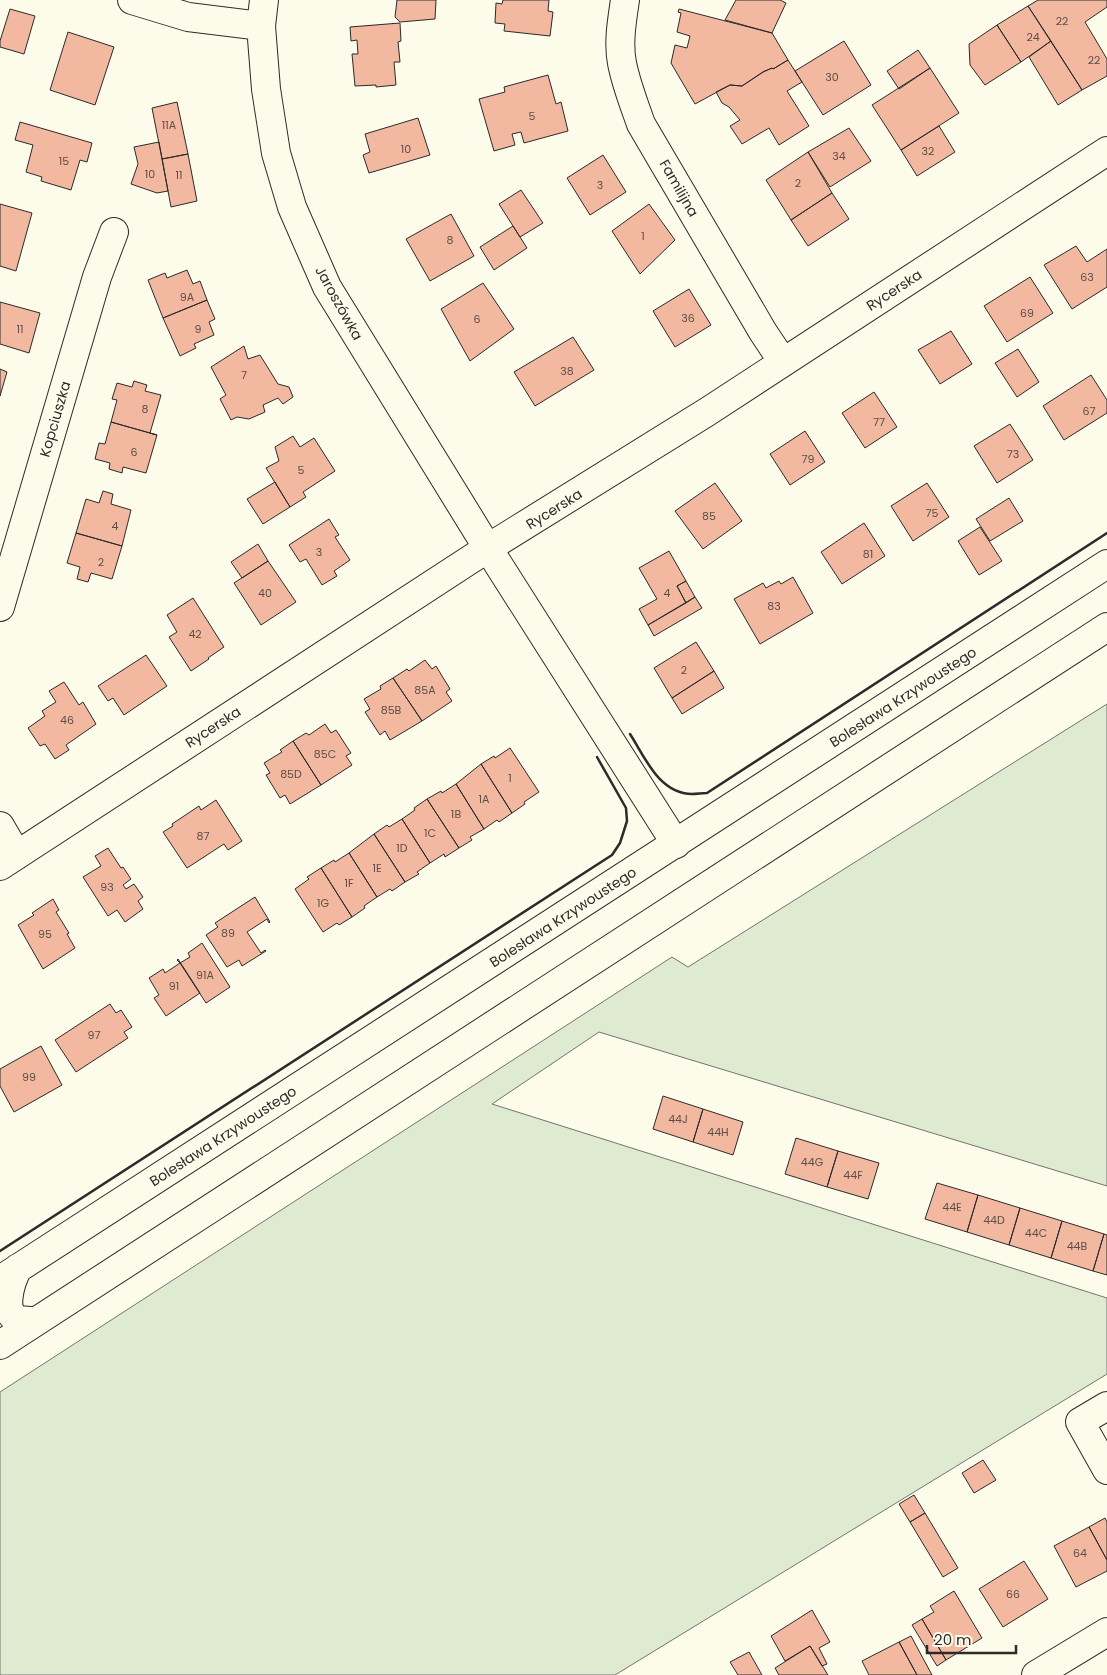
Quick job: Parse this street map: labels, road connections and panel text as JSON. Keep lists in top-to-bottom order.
{
  "streets": {
    "street": [
      "Familijna",
      "Rycerska",
      "Jaroszówka",
      "Kopciuszka",
      "Bolesława Krzywoustego"
    ]
  },
  "crossings": [
    ["Familijna", "Rycerska"],
    ["Rycerska", "Jaroszówka"],
    ["Jaroszówka", "Bolesława Krzywoustego"]
  ],
  "house_numbers": [
    "22",
    "24",
    "22",
    "30",
    "5",
    "11A",
    "10",
    "32",
    "34",
    "15",
    "10",
    "11",
    "2",
    "3",
    "1",
    "8",
    "63",
    "9A",
    "69",
    "36",
    "6",
    "11",
    "9",
    "38",
    "7",
    "8",
    "67",
    "77",
    "6",
    "73",
    "79",
    "5",
    "75",
    "85",
    "4",
    "3",
    "81",
    "2",
    "40",
    "4",
    "83",
    "42",
    "2",
    "85A",
    "85B",
    "46",
    "85C",
    "85D",
    "1",
    "1A",
    "1B",
    "1C",
    "87",
    "1D",
    "1E",
    "1F",
    "93",
    "1G",
    "89",
    "95",
    "91A",
    "91",
    "97",
    "99",
    "44J",
    "44H",
    "44G",
    "44F",
    "44E",
    "44D",
    "44C",
    "44B",
    "64",
    "66"
  ],
  "scale_bar": "20 m"
}
